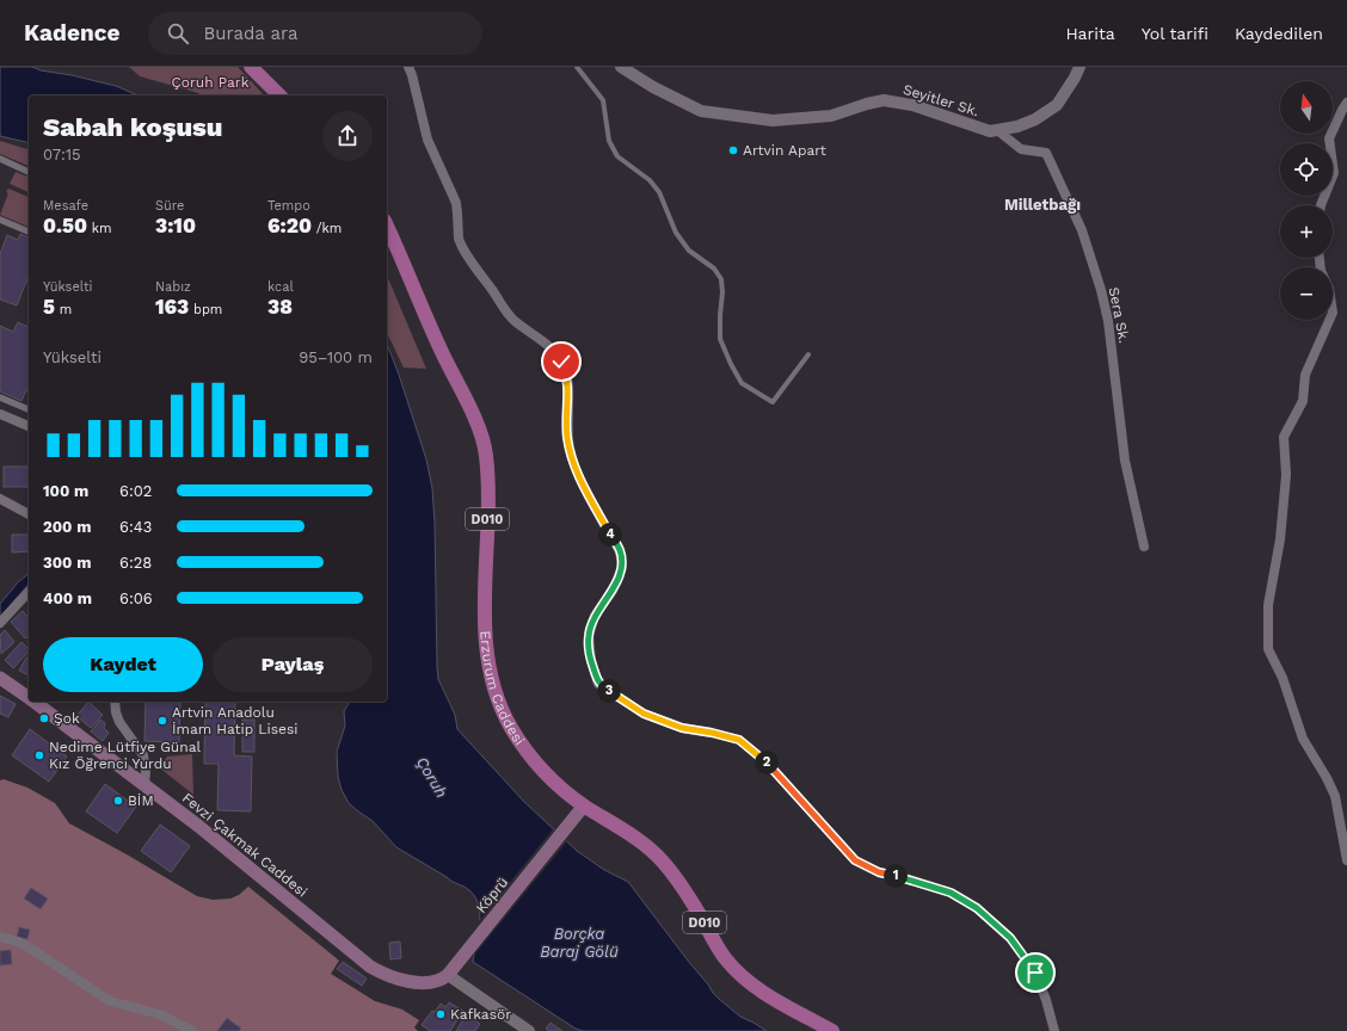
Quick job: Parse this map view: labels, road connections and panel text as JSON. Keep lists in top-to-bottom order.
{
  "streets": {
    "main road": [
      "D010",
      "Erzurum Caddesi",
      "Fevzi Çakmak Caddesi",
      "Köprü"
    ],
    "street": ["Seyitler Sk.", "Sera Sk."]
  },
  "crossings": [
    ["Seyitler Sk.", "Sera Sk."],
    ["Erzurum Caddesi", "Köprü"],
    ["Fevzi Çakmak Caddesi", "Köprü"]
  ],
  "districts": ["Milletbağı"],
  "water": ["Çoruh", "Borçka Baraj Gölü"],
  "parks": ["Çoruh Park"],
  "places": [
    "Artvin Apart",
    "Şok",
    "Artvin Anadolu İmam Hatip Lisesi",
    "Nedime Lütfiye Günal Kız Öğrenci Yurdu",
    "BİM",
    "Kafkasör"
  ],
  "north": "top",
  "page": {
    "header": "Kadence",
    "search": "Burada ara",
    "nav": ["Harita", "Yol tarifi", "Kaydedilen"],
    "map_buttons": ["+", "−"],
    "heading": ["Sabah koşusu", "07:15"],
    "stats": [
      ["Mesafe", "0.50 km"],
      ["Süre", "3:10"],
      ["Tempo", "6:20 /km"],
      ["Yükselti", "5 m"],
      ["Nabız", "163 bpm"],
      ["kcal", "38"]
    ],
    "chart": ["Yükselti", "95–100 m"],
    "list": [
      {
        "name": "100 m",
        "note": "6:02"
      },
      {
        "name": "200 m",
        "note": "6:43"
      },
      {
        "name": "300 m",
        "note": "6:28"
      },
      {
        "name": "400 m",
        "note": "6:06"
      }
    ],
    "pins": [
      "4",
      "3",
      "2",
      "1"
    ],
    "buttons": ["Kaydet", "Paylaş"]
  }
}
